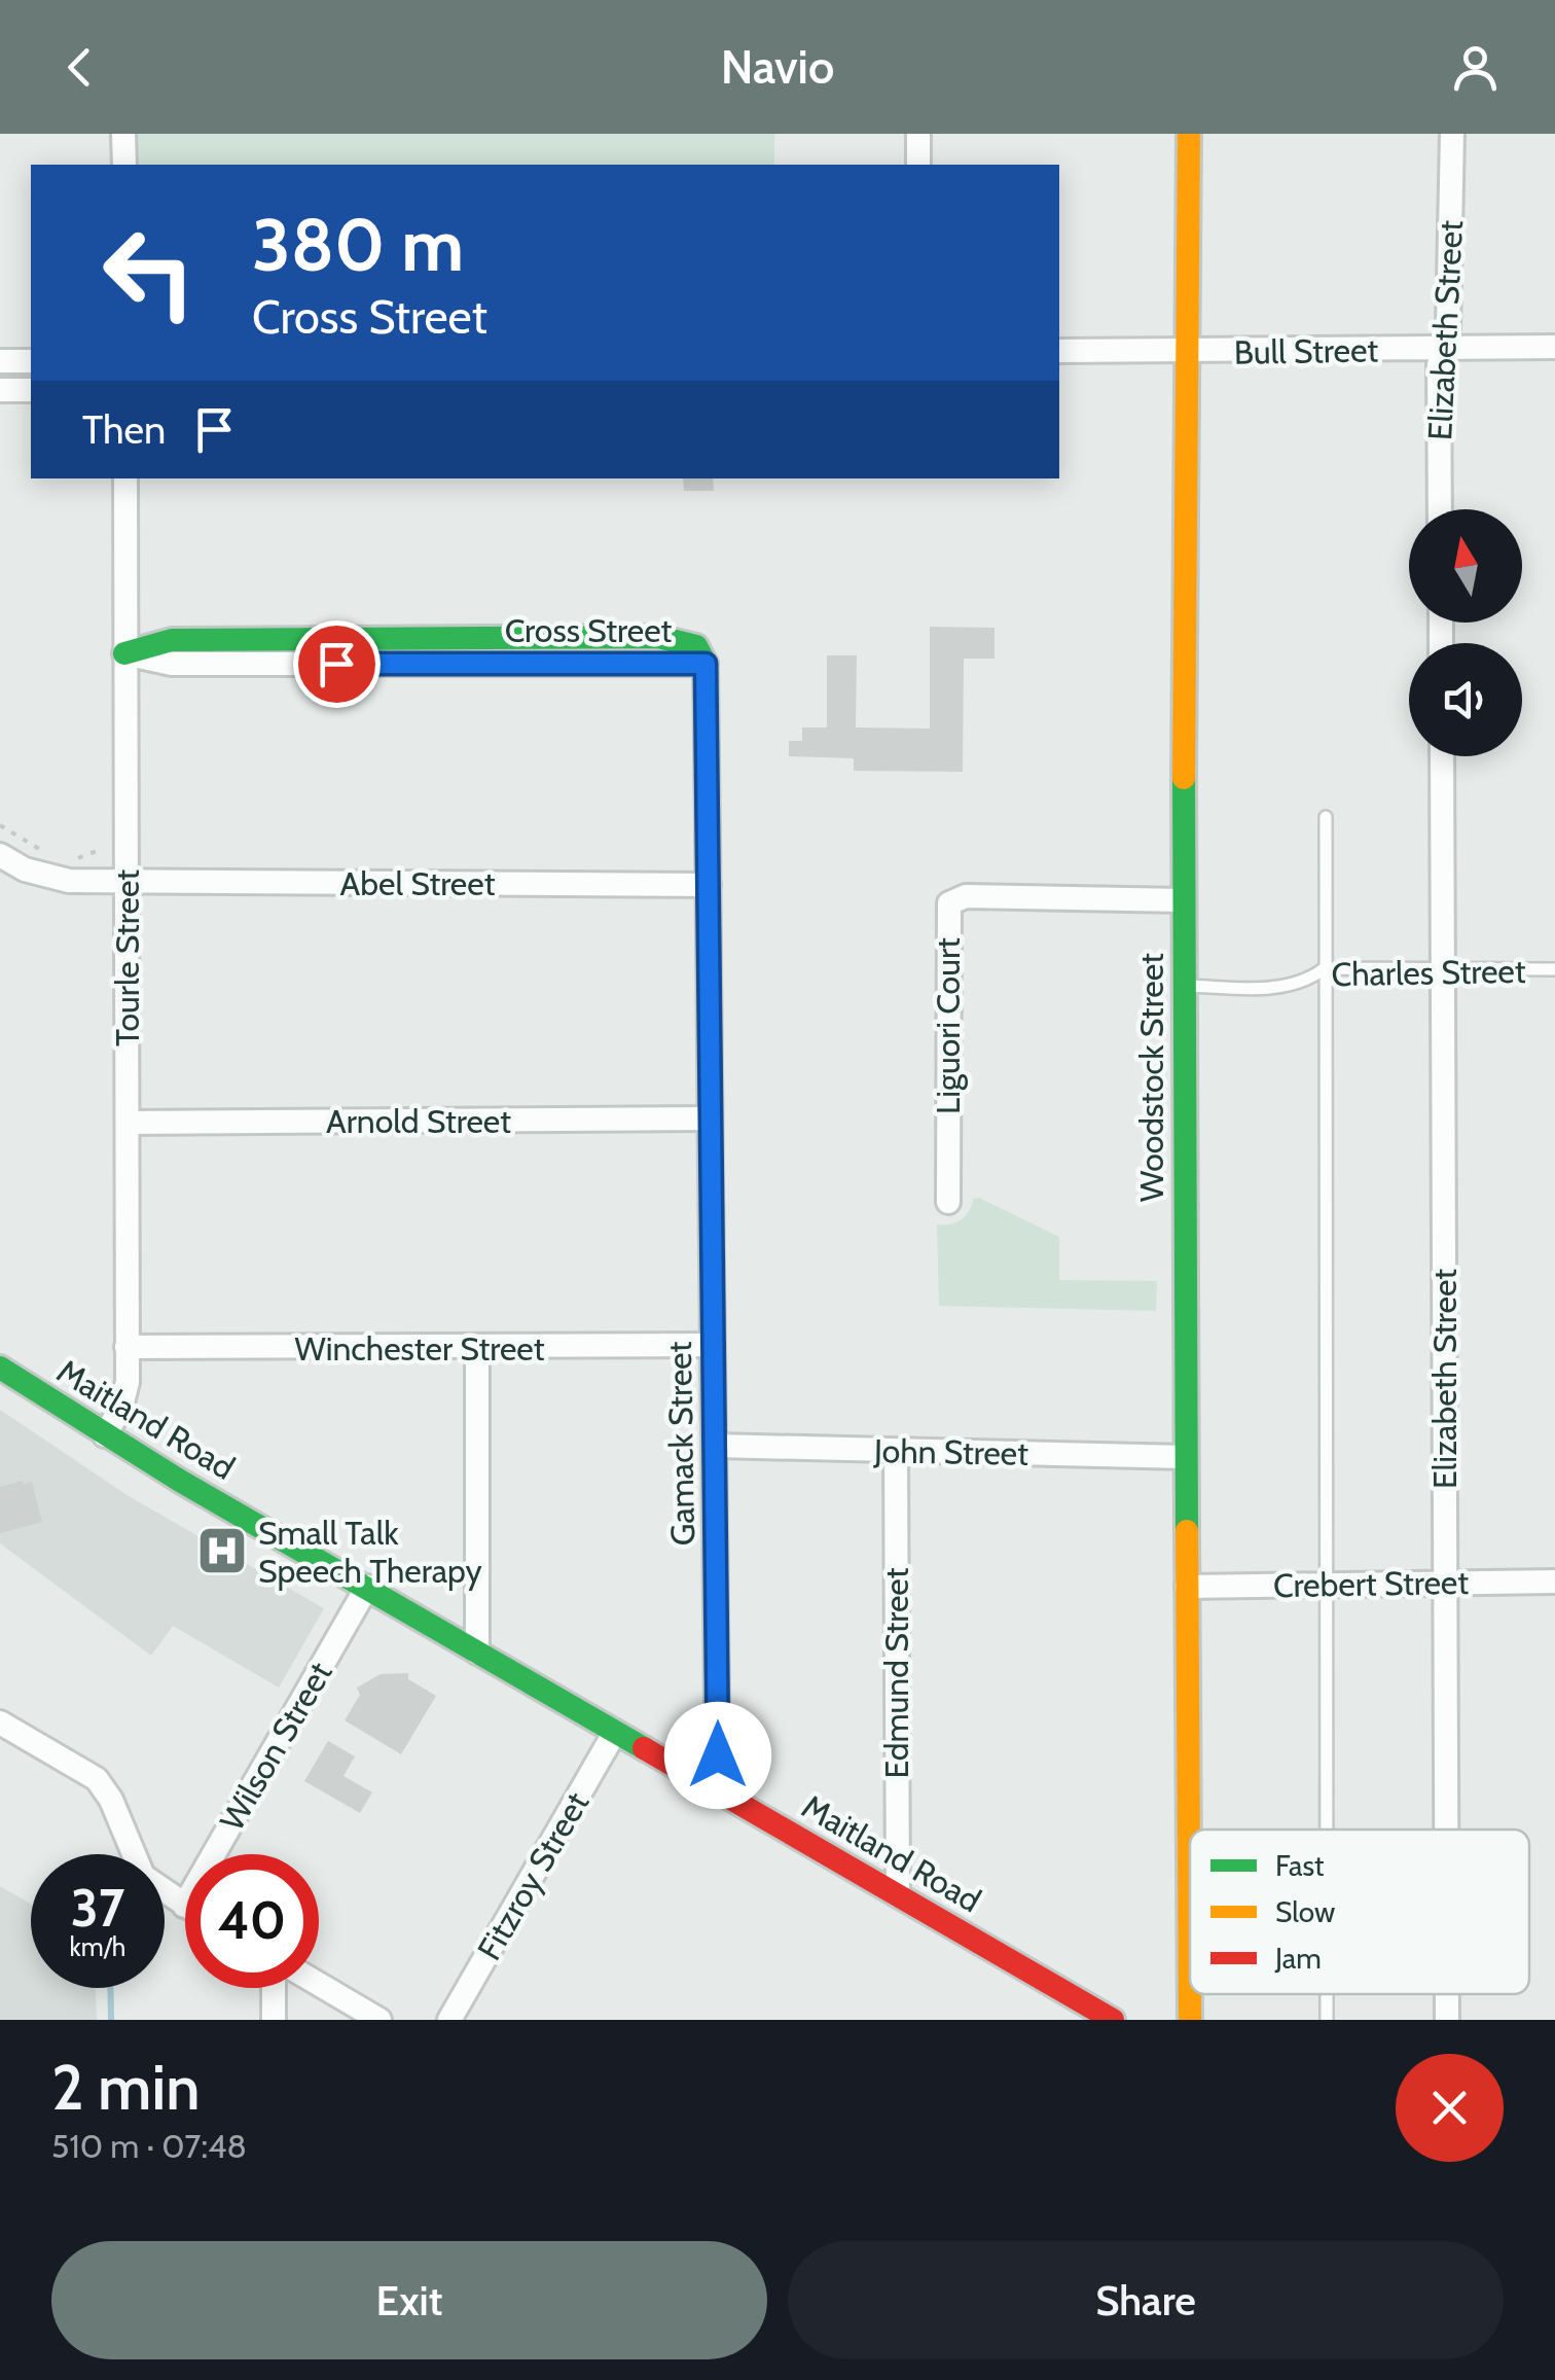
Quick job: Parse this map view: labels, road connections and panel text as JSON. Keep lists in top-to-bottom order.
{
  "streets": {
    "street": [
      "Elizabeth Street",
      "Bull Street",
      "Cross Street",
      "Abel Street",
      "Tourle Street",
      "Liguori Court",
      "Woodstock Street",
      "Arnold Street",
      "Winchester Street",
      "Maitland Road",
      "Gamack Street",
      "John Street",
      "Crebert Street",
      "Edmund Street",
      "Wilson Street",
      "Fitzroy Street"
    ],
    "lane": ["Charles Street"]
  },
  "crossings": [
    ["Elizabeth Street", "Bull Street"],
    ["Elizabeth Street", "Charles Street"],
    ["Elizabeth Street", "Crebert Street"],
    ["Bull Street", "Woodstock Street"],
    ["Cross Street", "Tourle Street"],
    ["Cross Street", "Gamack Street"],
    ["Abel Street", "Tourle Street"],
    ["Abel Street", "Gamack Street"],
    ["Tourle Street", "Arnold Street"],
    ["Tourle Street", "Winchester Street"],
    ["Tourle Street", "Maitland Road"],
    ["Charles Street", "Woodstock Street"],
    ["Liguori Court", "Woodstock Street"],
    ["Woodstock Street", "John Street"],
    ["Woodstock Street", "Crebert Street"],
    ["Arnold Street", "Gamack Street"],
    ["Winchester Street", "Gamack Street"],
    ["Maitland Road", "Gamack Street"],
    ["Maitland Road", "Edmund Street"],
    ["Maitland Road", "Wilson Street"],
    ["Maitland Road", "Fitzroy Street"],
    ["Gamack Street", "John Street"],
    ["John Street", "Edmund Street"]
  ],
  "places": {
    "hospital": ["Small Talk Speech Therapy"]
  },
  "legend": ["Fast", "Slow", "Jam"],
  "north": "top",
  "page": {
    "header": "Navio",
    "turn": ["380 m", "Cross Street"],
    "then": "Then",
    "speed": "37 km/h",
    "limit": "40",
    "heading": ["2 min", "510 m · 07:48"],
    "buttons": ["Exit", "Share"]
  }
}
